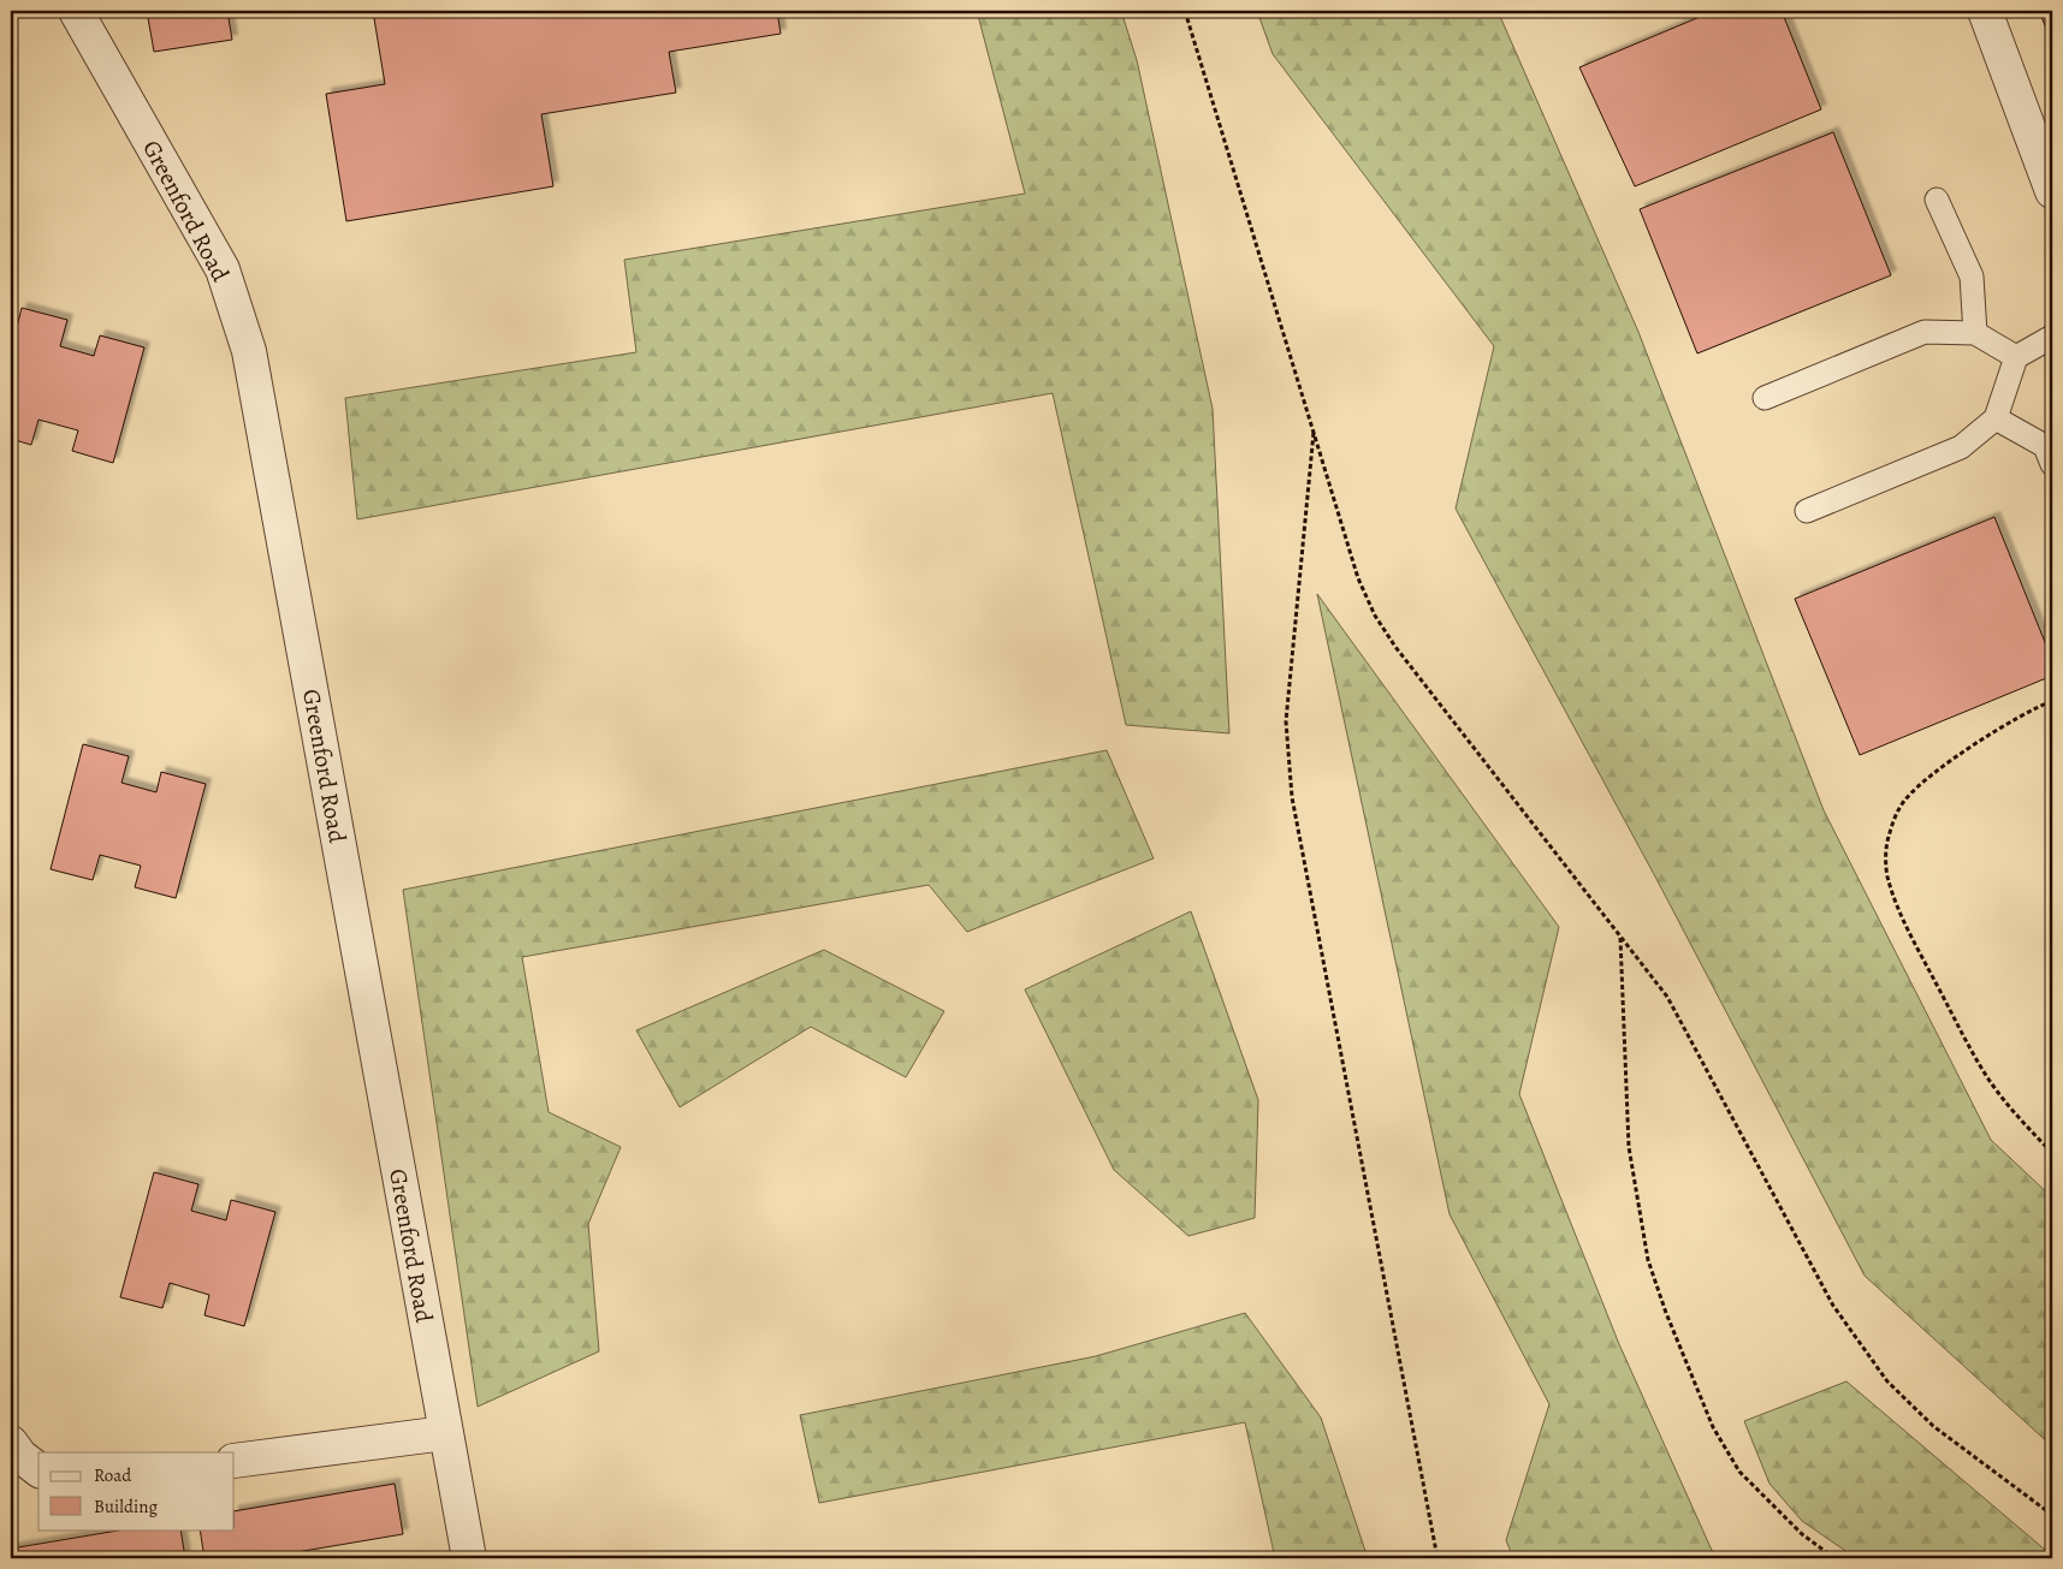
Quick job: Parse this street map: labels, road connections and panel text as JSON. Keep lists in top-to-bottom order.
{
  "streets": {
    "street": ["Greenford Road"]
  },
  "legend": ["Road", "Building"]
}
